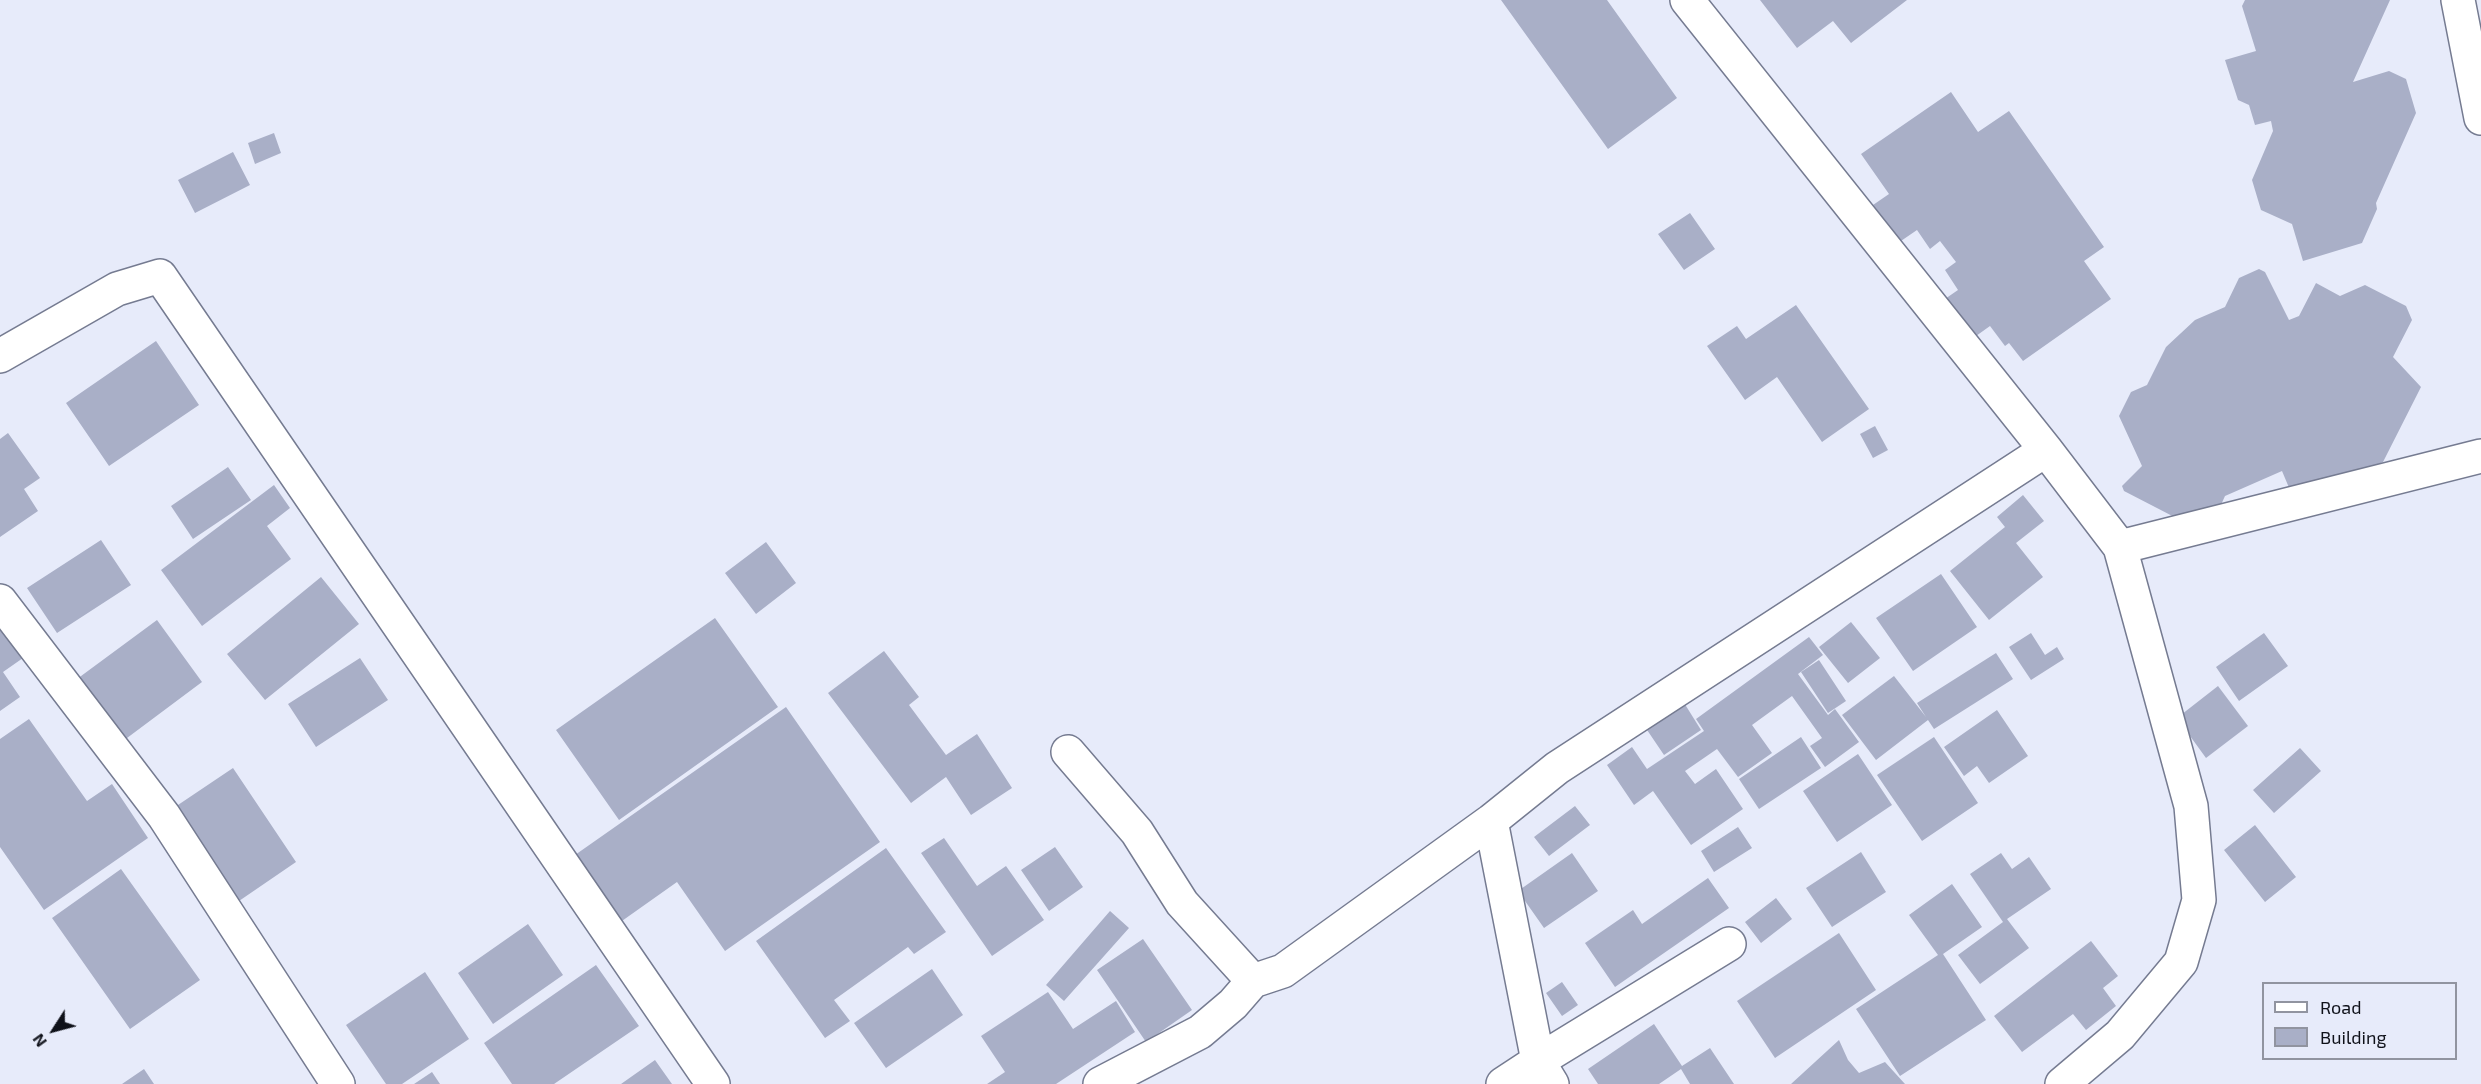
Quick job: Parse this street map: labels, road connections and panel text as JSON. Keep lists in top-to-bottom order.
{
  "legend": ["Road", "Building"],
  "north": "bottom left"
}
